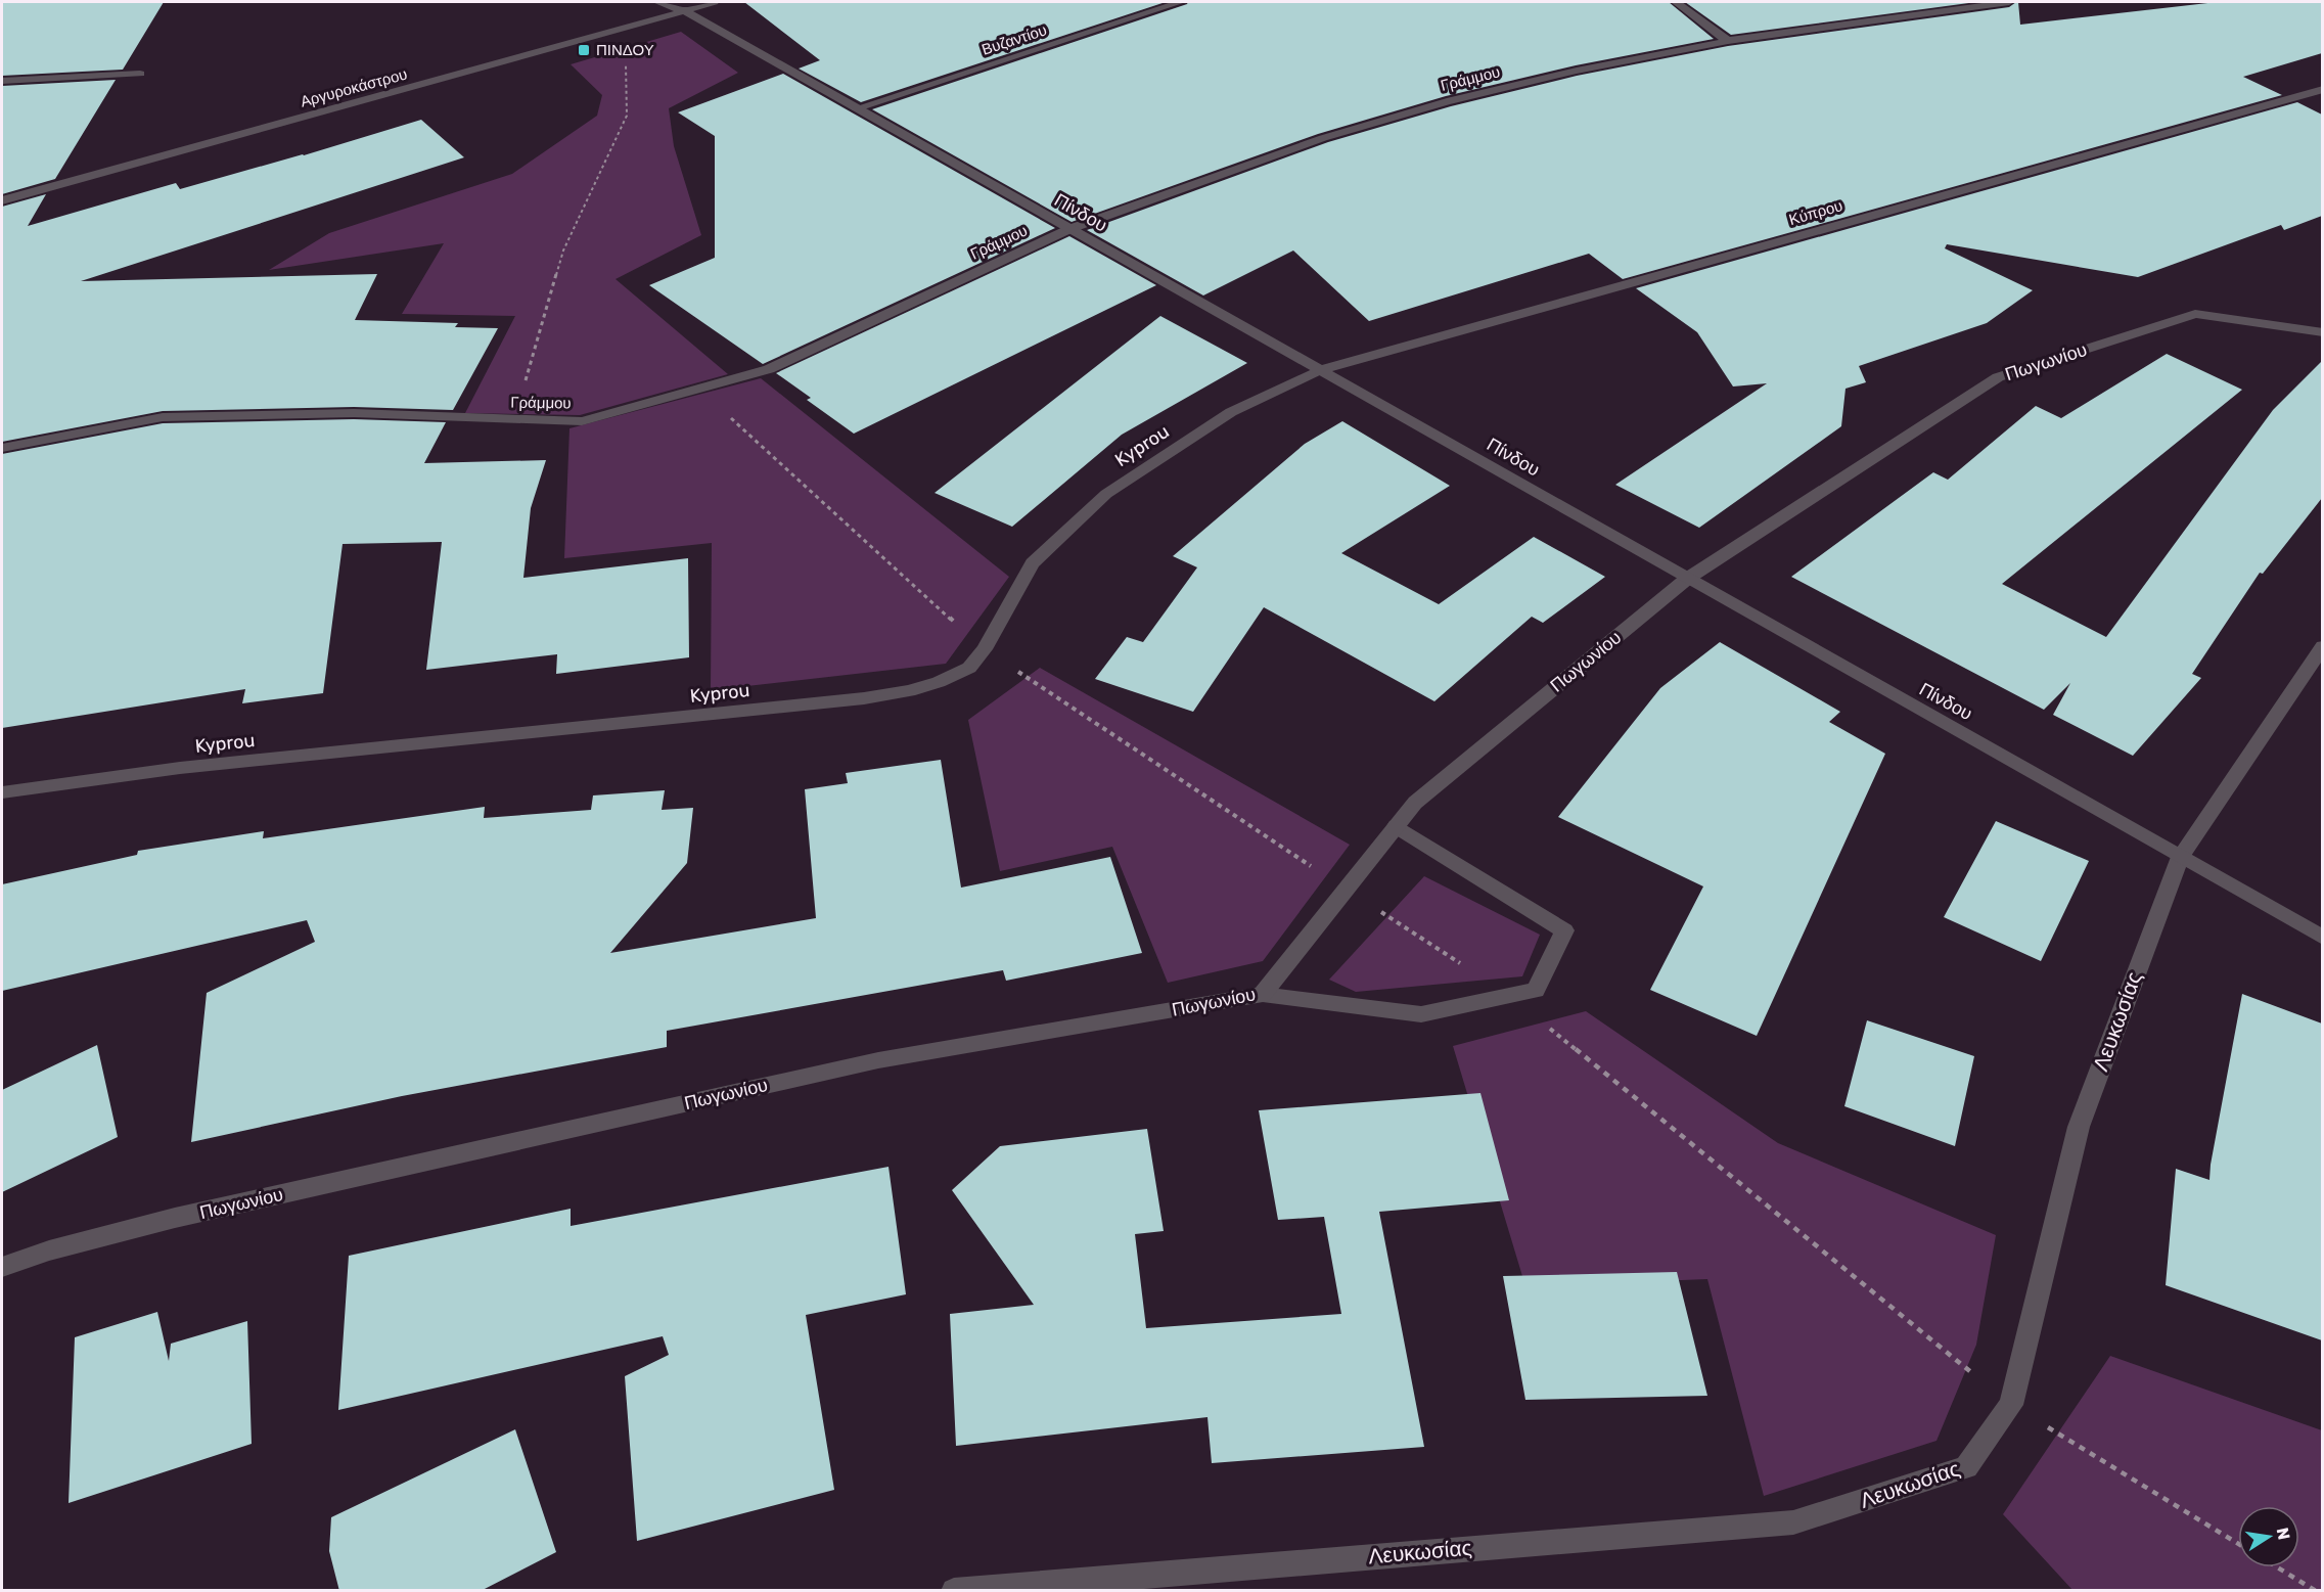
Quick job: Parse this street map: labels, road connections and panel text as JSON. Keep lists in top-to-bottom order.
{
  "streets": {
    "street": [
      "Βυζαντίου",
      "Γράμμου",
      "Αργυροκάστρου",
      "Πίνδου",
      "Κύπρου",
      "Πωγωνίου",
      "Kyprou",
      "Λευκωσίας"
    ]
  },
  "crossings": [
    ["Βυζαντίου", "Πίνδου"],
    ["Γράμμου", "Πίνδου"],
    ["Αργυροκάστρου", "Πίνδου"],
    ["Πίνδου", "Κύπρου"],
    ["Πίνδου", "Πωγωνίου"],
    ["Πίνδου", "Kyprou"],
    ["Πίνδου", "Λευκωσίας"],
    ["Κύπρου", "Kyprou"]
  ],
  "places": {
    "transit": ["ΠΙΝΔΟΥ"]
  },
  "north": "right"
}
